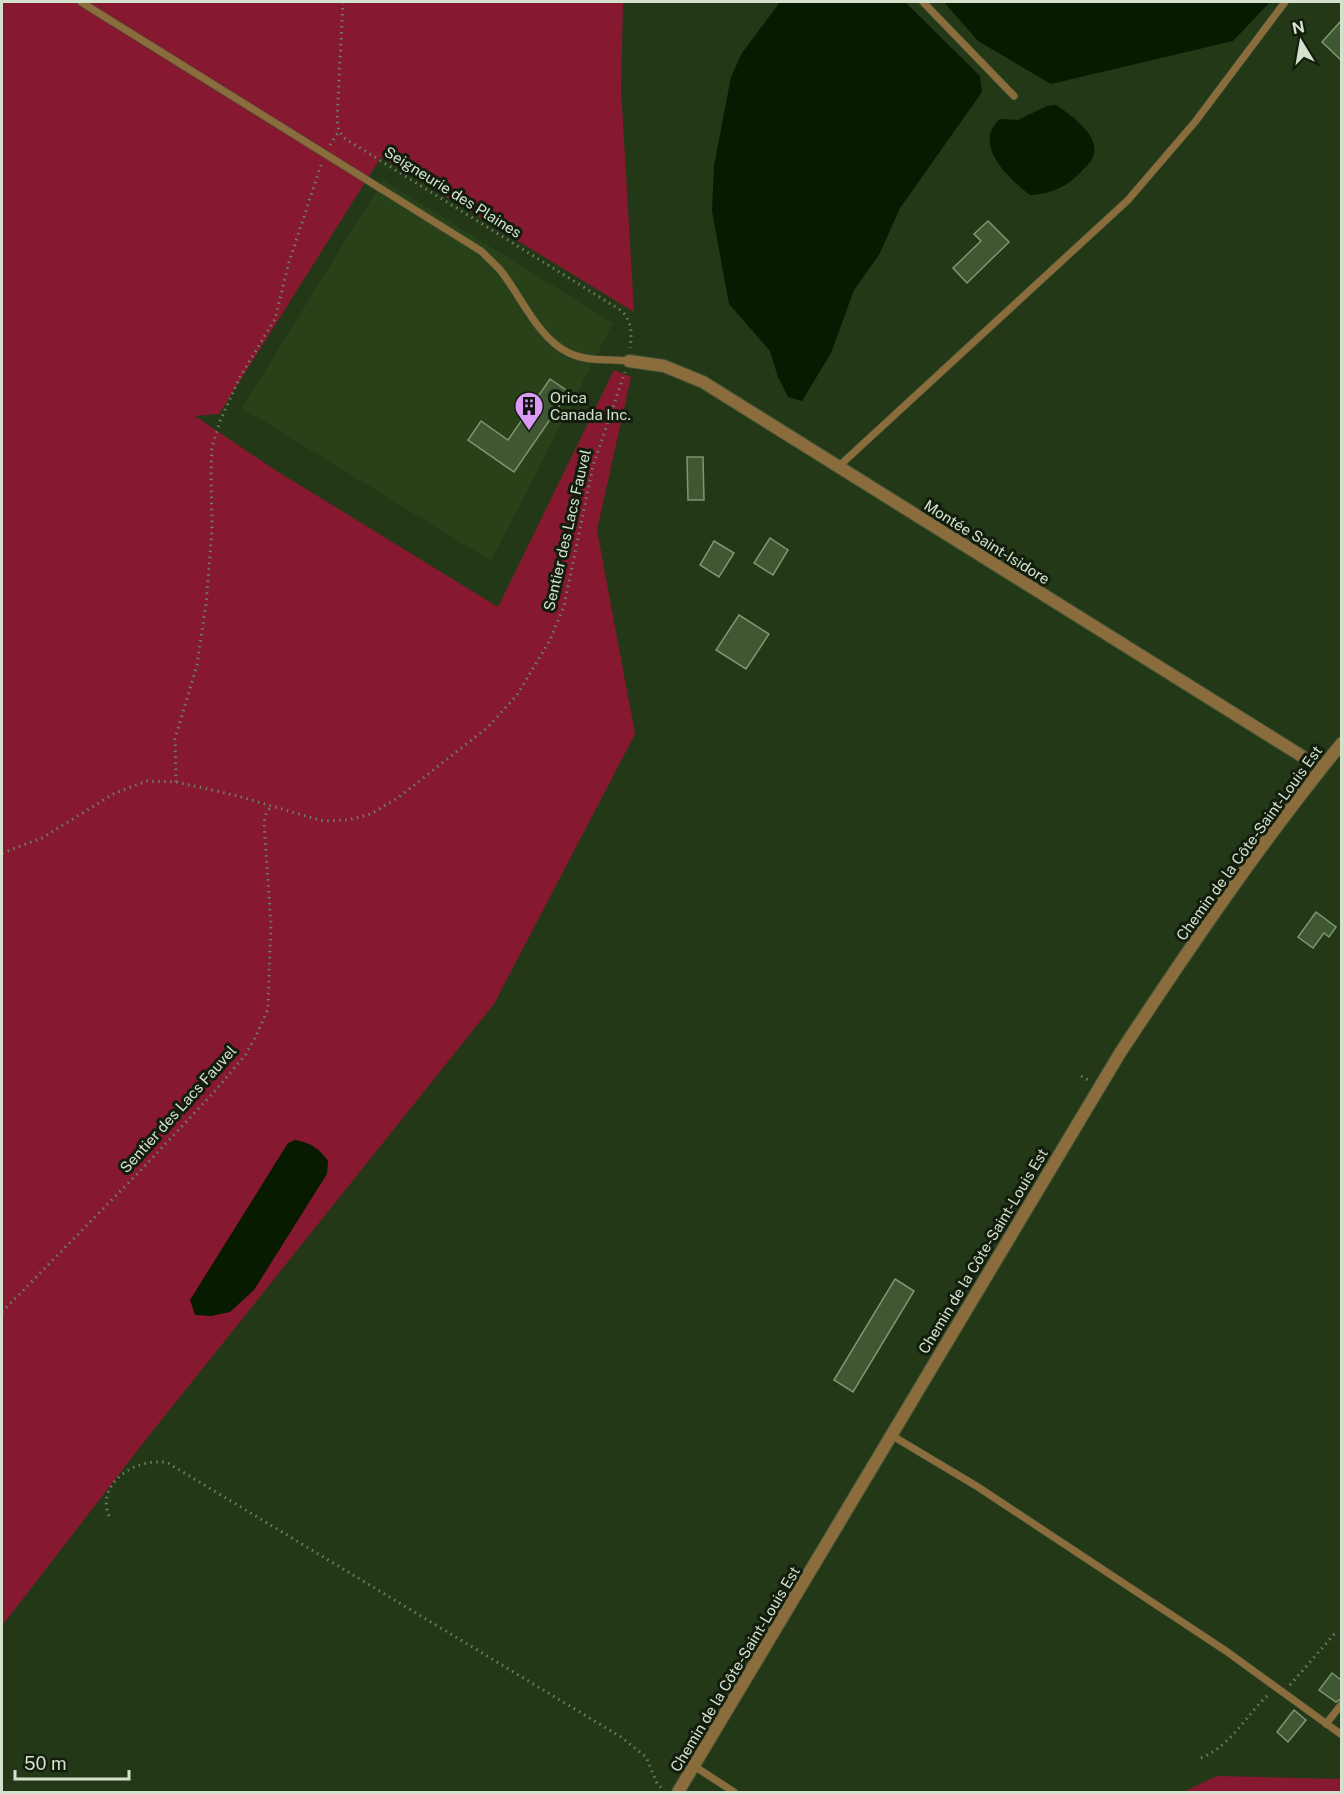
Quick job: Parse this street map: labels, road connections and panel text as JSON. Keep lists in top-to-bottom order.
{
  "streets": {
    "street": ["Montée Saint-Isidore", "Chemin de la Côte-Saint-Louis Est"],
    "path": ["Seigneurie des Plaines", "Sentier des Lacs Fauvel"]
  },
  "crossings": [
    ["Seigneurie des Plaines", "Sentier des Lacs Fauvel"],
    ["Seigneurie des Plaines", "Montée Saint-Isidore"],
    ["Sentier des Lacs Fauvel", "Montée Saint-Isidore"],
    ["Montée Saint-Isidore", "Chemin de la Côte-Saint-Louis Est"]
  ],
  "places": {
    "building": ["Orica Canada Inc."]
  },
  "scale_bar": "50 m",
  "north": "top"
}
